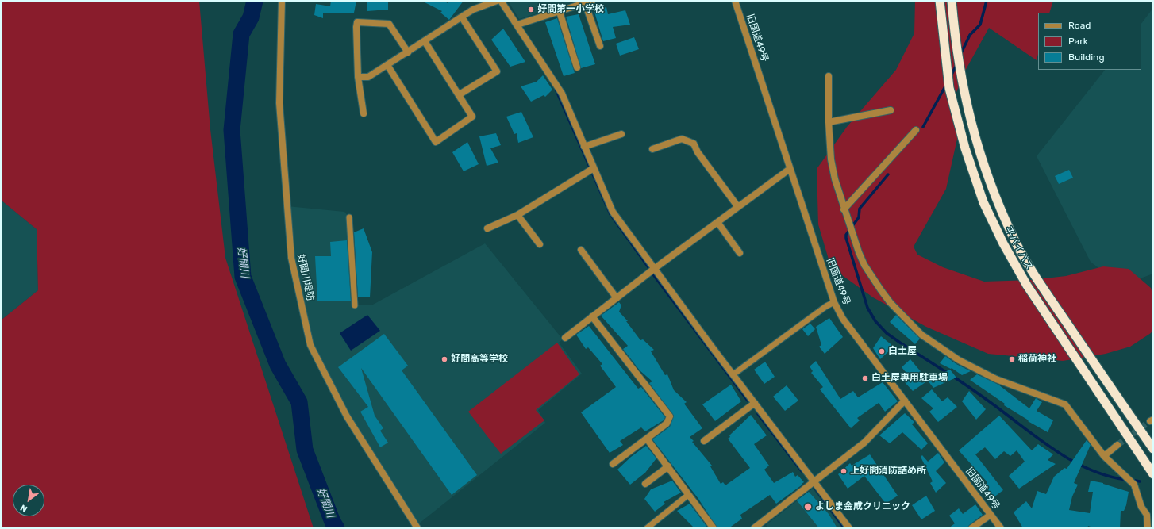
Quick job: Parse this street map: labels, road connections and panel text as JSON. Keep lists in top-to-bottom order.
{
  "streets": {
    "highway": ["平バイパス"],
    "street": ["旧国道49号", "好間川堤防"]
  },
  "water": ["好間川"],
  "places": [
    "好間第一小学校",
    "白土屋",
    "好間高等学校",
    "稲荷神社",
    "白土屋専用駐車場",
    "上好間消防詰め所",
    "よしま金成クリニック"
  ],
  "legend": ["Road", "Park", "Building"],
  "north": "bottom left"
}
